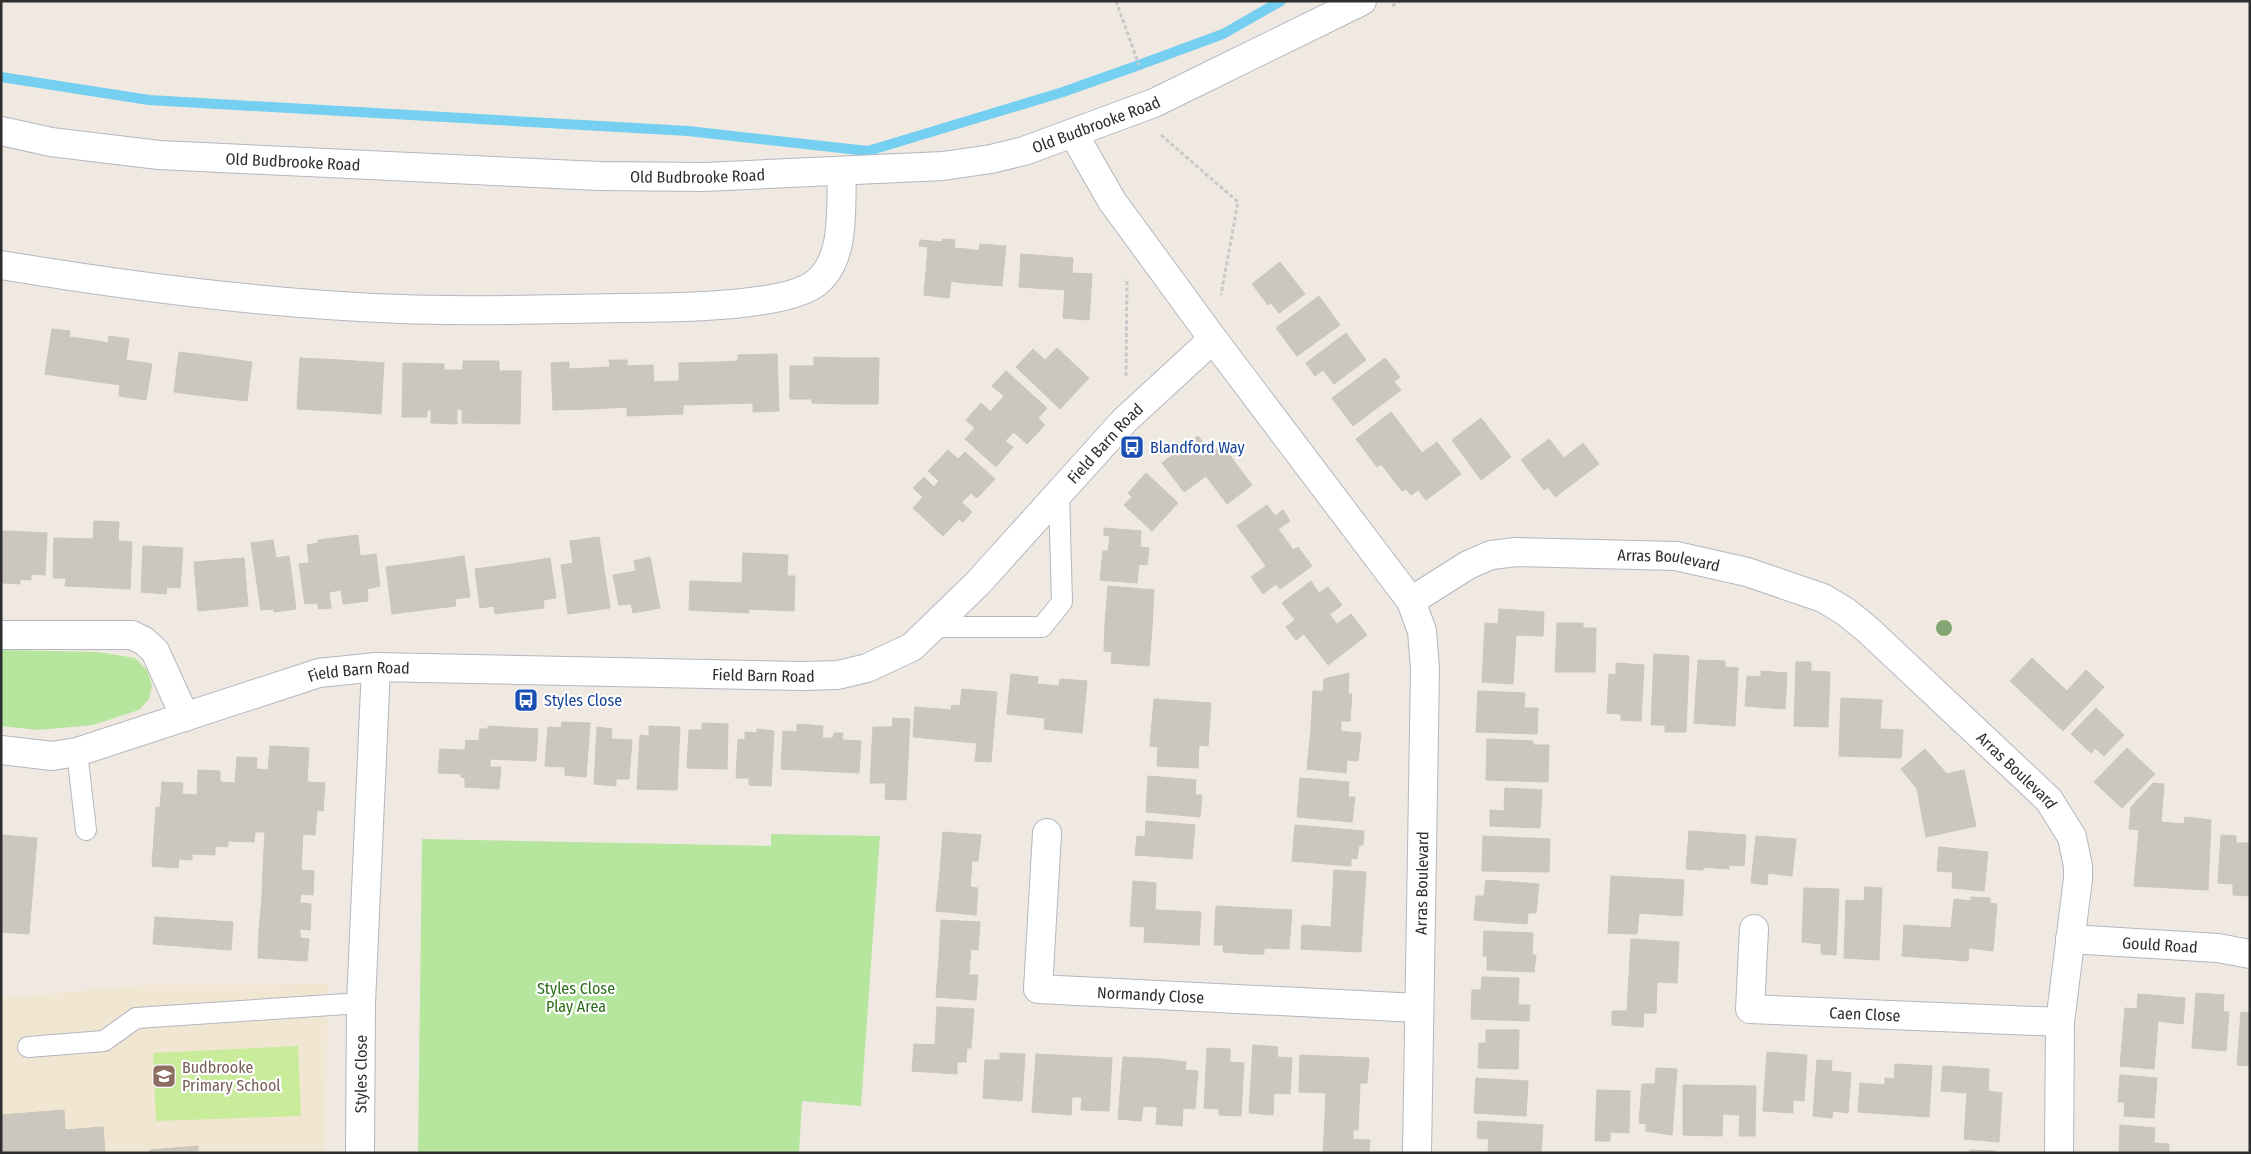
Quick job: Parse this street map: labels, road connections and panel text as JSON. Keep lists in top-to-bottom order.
{
  "streets": {
    "street": [
      "Old Budbrooke Road",
      "Field Barn Road",
      "Arras Boulevard",
      "Gould Road",
      "Normandy Close",
      "Caen Close",
      "Styles Close"
    ]
  },
  "crossings": [
    ["Field Barn Road", "Styles Close"],
    ["Arras Boulevard", "Gould Road"],
    ["Arras Boulevard", "Normandy Close"],
    ["Arras Boulevard", "Caen Close"]
  ],
  "parks": ["Styles Close Play Area"],
  "places": {
    "bus stop": ["Blandford Way", "Styles Close"],
    "school or university": ["Budbrooke Primary School"]
  }
}
